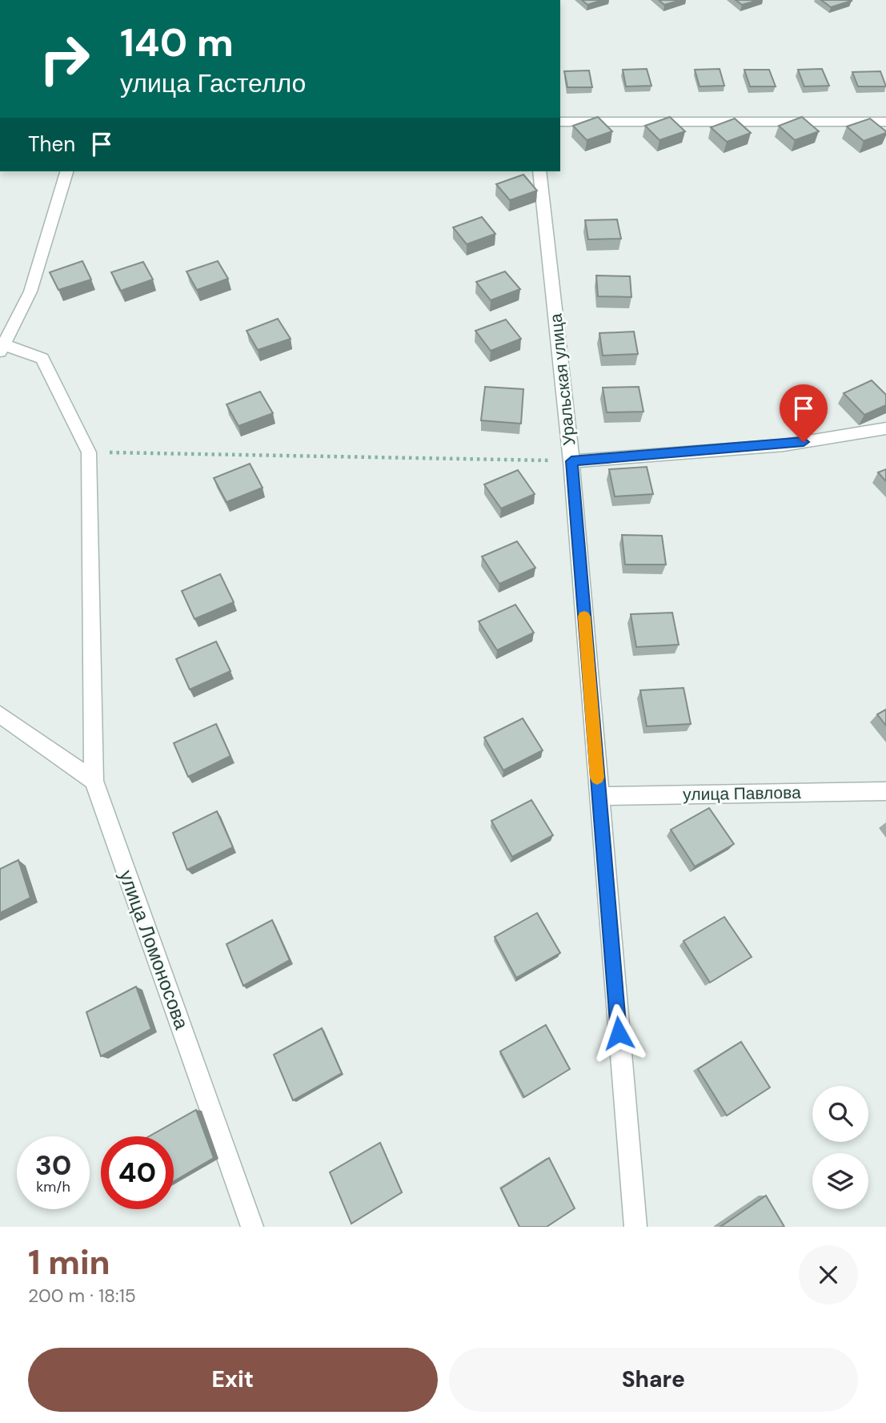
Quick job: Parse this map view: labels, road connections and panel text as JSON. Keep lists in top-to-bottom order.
{
  "streets": {
    "street": ["Уральская улица", "улица Павлова", "улица Ломоносова"]
  },
  "crossings": [
    ["Уральская улица", "улица Павлова"]
  ],
  "page": {
    "turn": ["140 m", "улица Гастелло"],
    "then": "Then",
    "speed": "30 km/h",
    "limit": "40",
    "heading": ["1 min", "200 m · 18:15"],
    "buttons": ["Exit", "Share"]
  }
}
